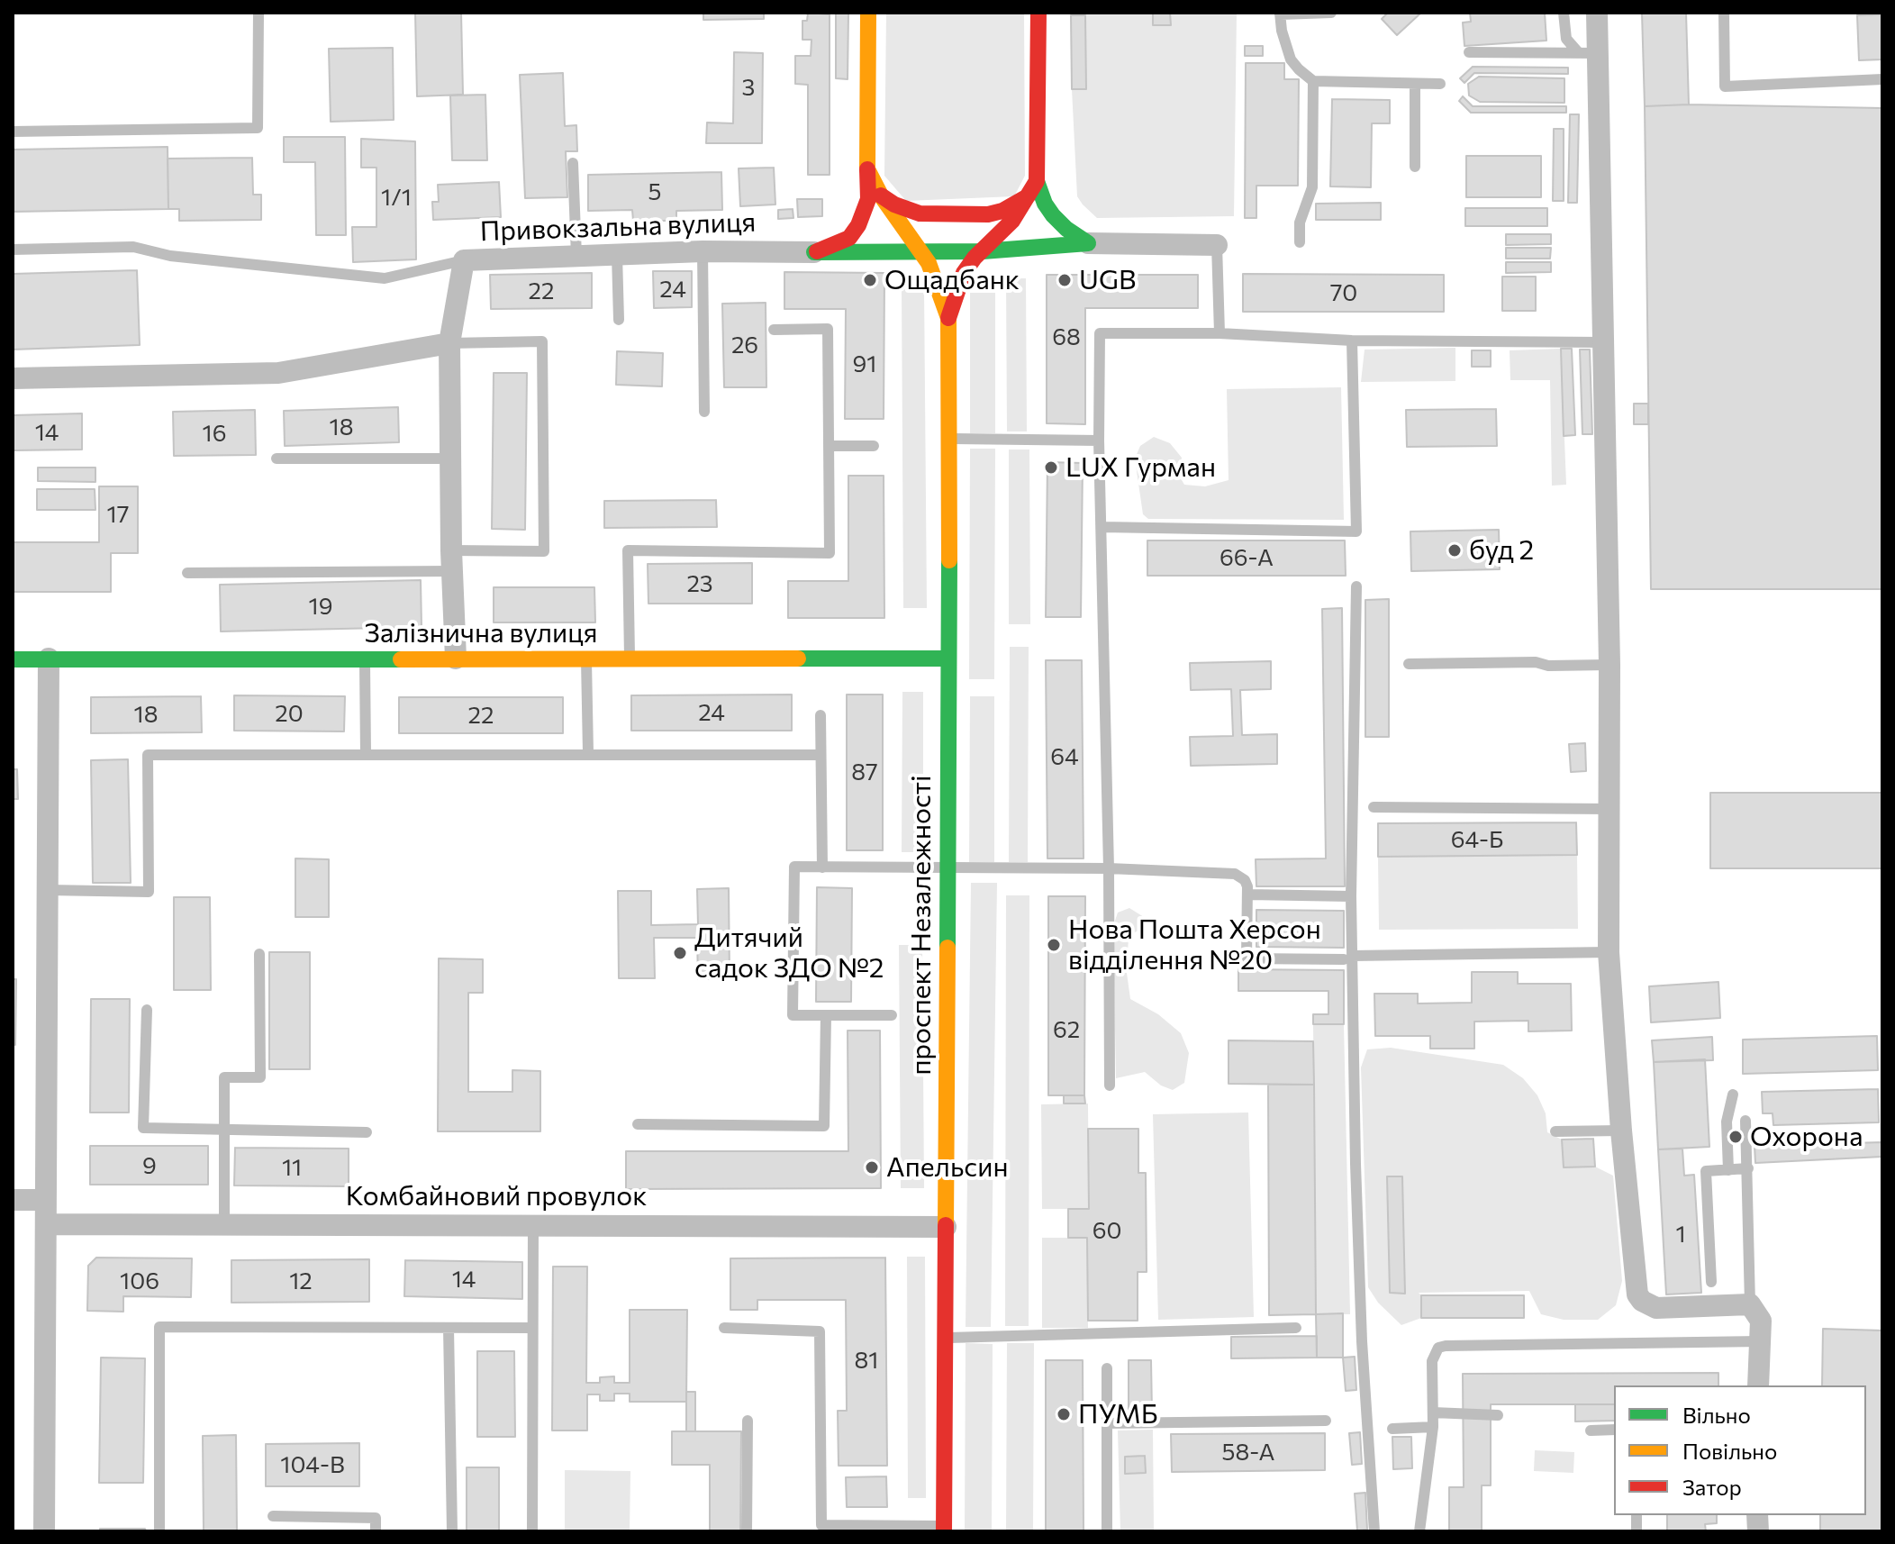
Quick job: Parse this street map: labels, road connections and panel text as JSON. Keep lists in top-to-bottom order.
{
  "streets": {
    "main road": ["Залізнична вулиця", "проспект Незалежності"],
    "street": ["Привокзальна вулиця", "Комбайновий провулок"]
  },
  "crossings": [
    ["Привокзальна вулиця", "Залізнична вулиця"],
    ["Залізнична вулиця", "проспект Незалежності"],
    ["проспект Незалежності", "Комбайновий провулок"]
  ],
  "places": [
    "Ощадбанк",
    "UGB",
    "LUX Гурман",
    "буд 2",
    "Нова Пошта Херсон відділення №20",
    "Дитячий садок ЗДО №2",
    "Охорона",
    "Апельсин",
    "ПУМБ"
  ],
  "house_numbers": [
    "3",
    "5",
    "1/1",
    "24",
    "22",
    "70",
    "68",
    "26",
    "91",
    "18",
    "14",
    "16",
    "17",
    "66-А",
    "23",
    "19",
    "24",
    "20",
    "18",
    "22",
    "64",
    "87",
    "64-Б",
    "62",
    "9",
    "11",
    "60",
    "1",
    "14",
    "106",
    "12",
    "81",
    "58-А",
    "104-В"
  ],
  "legend": ["Вільно", "Повільно", "Затор"]
}
